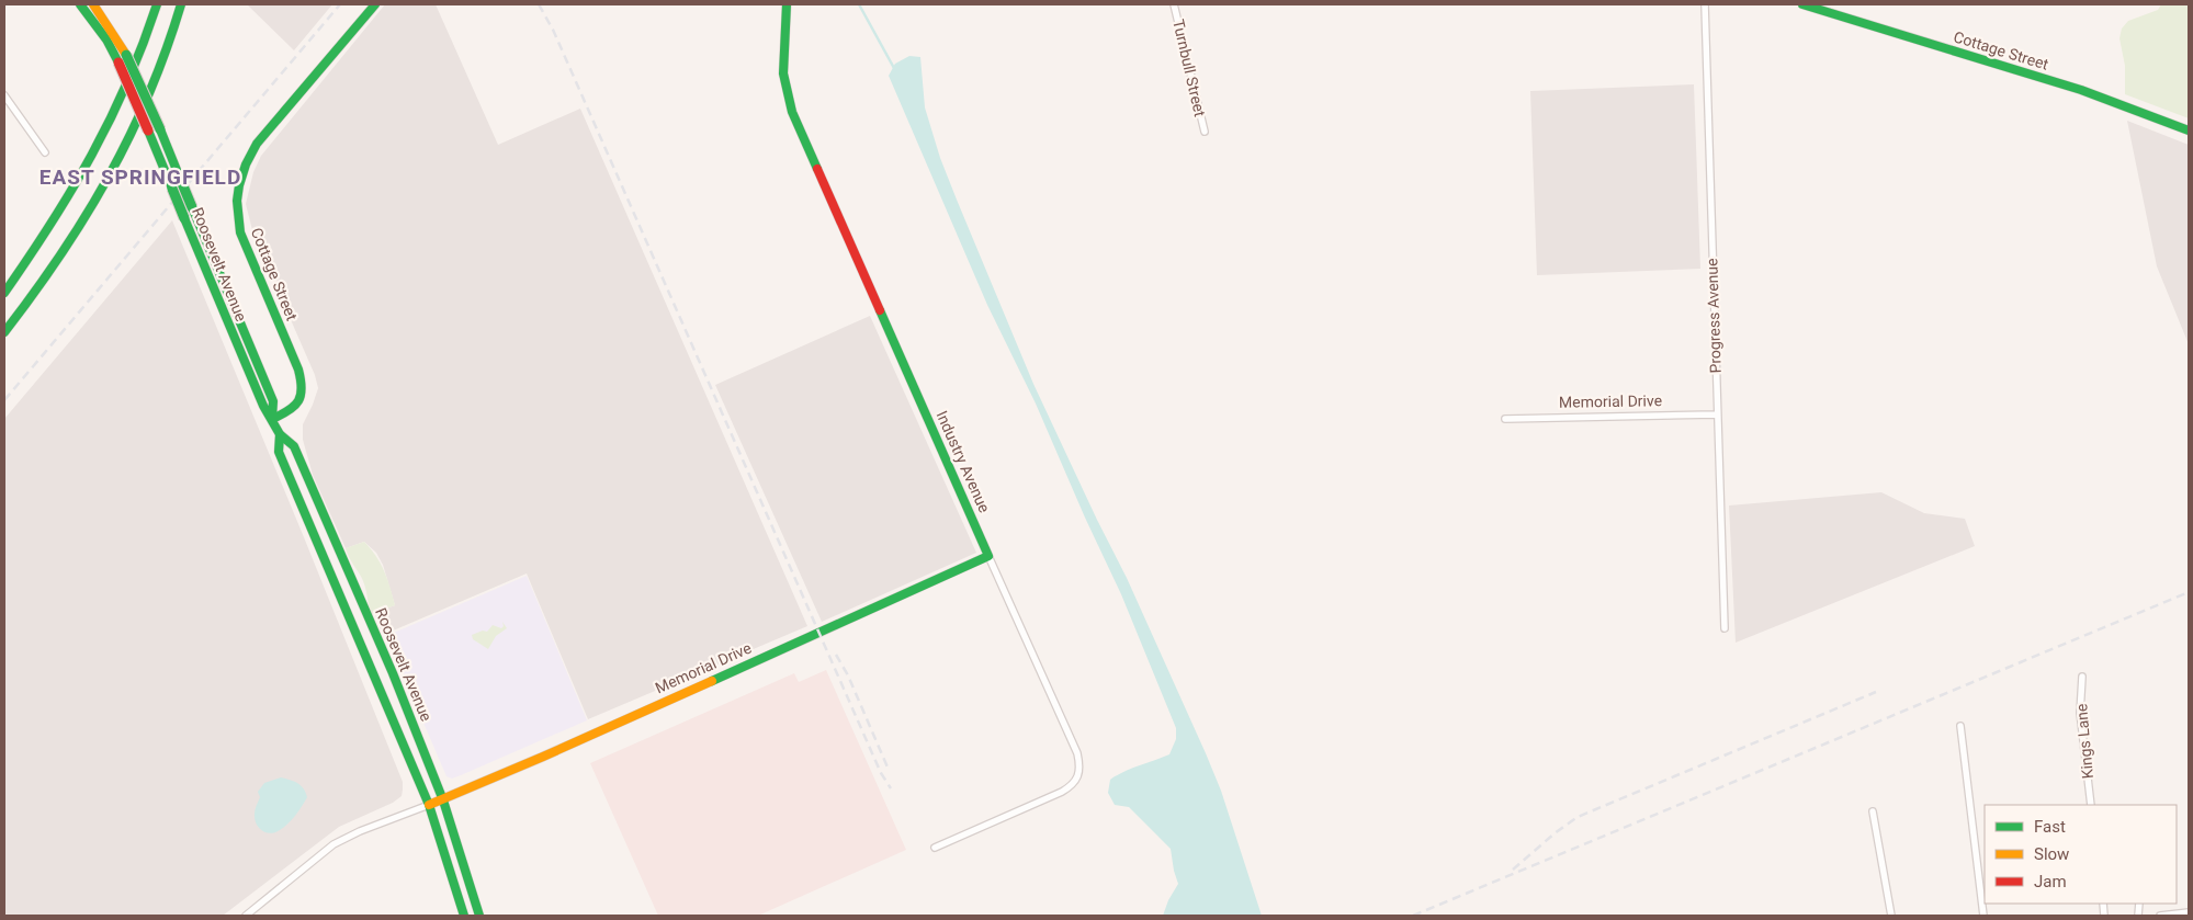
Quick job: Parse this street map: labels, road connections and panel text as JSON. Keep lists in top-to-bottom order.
{
  "streets": {
    "main road": [
      "Cottage Street",
      "Roosevelt Avenue",
      "Memorial Drive",
      "Industry Avenue"
    ],
    "street": ["Turnbull Street", "Progress Avenue", "Kings Lane"]
  },
  "crossings": [
    ["Cottage Street", "Roosevelt Avenue"],
    ["Roosevelt Avenue", "Memorial Drive"],
    ["Progress Avenue", "Memorial Drive"],
    ["Memorial Drive", "Industry Avenue"]
  ],
  "districts": ["EAST SPRINGFIELD"],
  "legend": ["Fast", "Slow", "Jam"]
}
